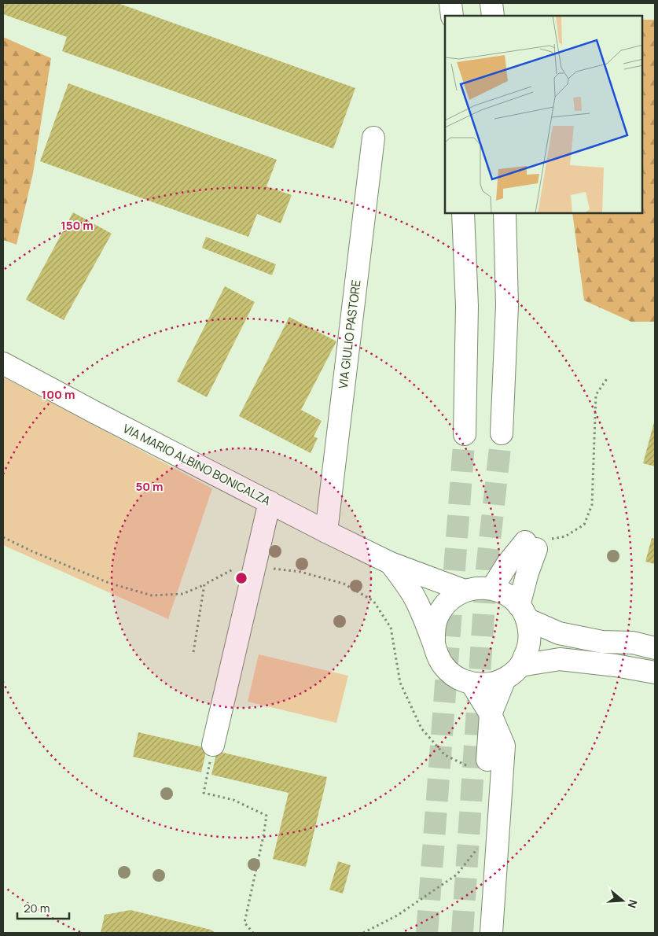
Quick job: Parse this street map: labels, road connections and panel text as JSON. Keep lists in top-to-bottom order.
{
  "streets": {
    "main road": ["VIA GIULIO PASTORE", "VIA MARIO ALBINO BONICALZA"]
  },
  "crossings": [
    ["VIA GIULIO PASTORE", "VIA MARIO ALBINO BONICALZA"]
  ],
  "scale_bar": "20 m",
  "north": "right",
  "rings": ["150 m", "100 m", "50 m"]
}
